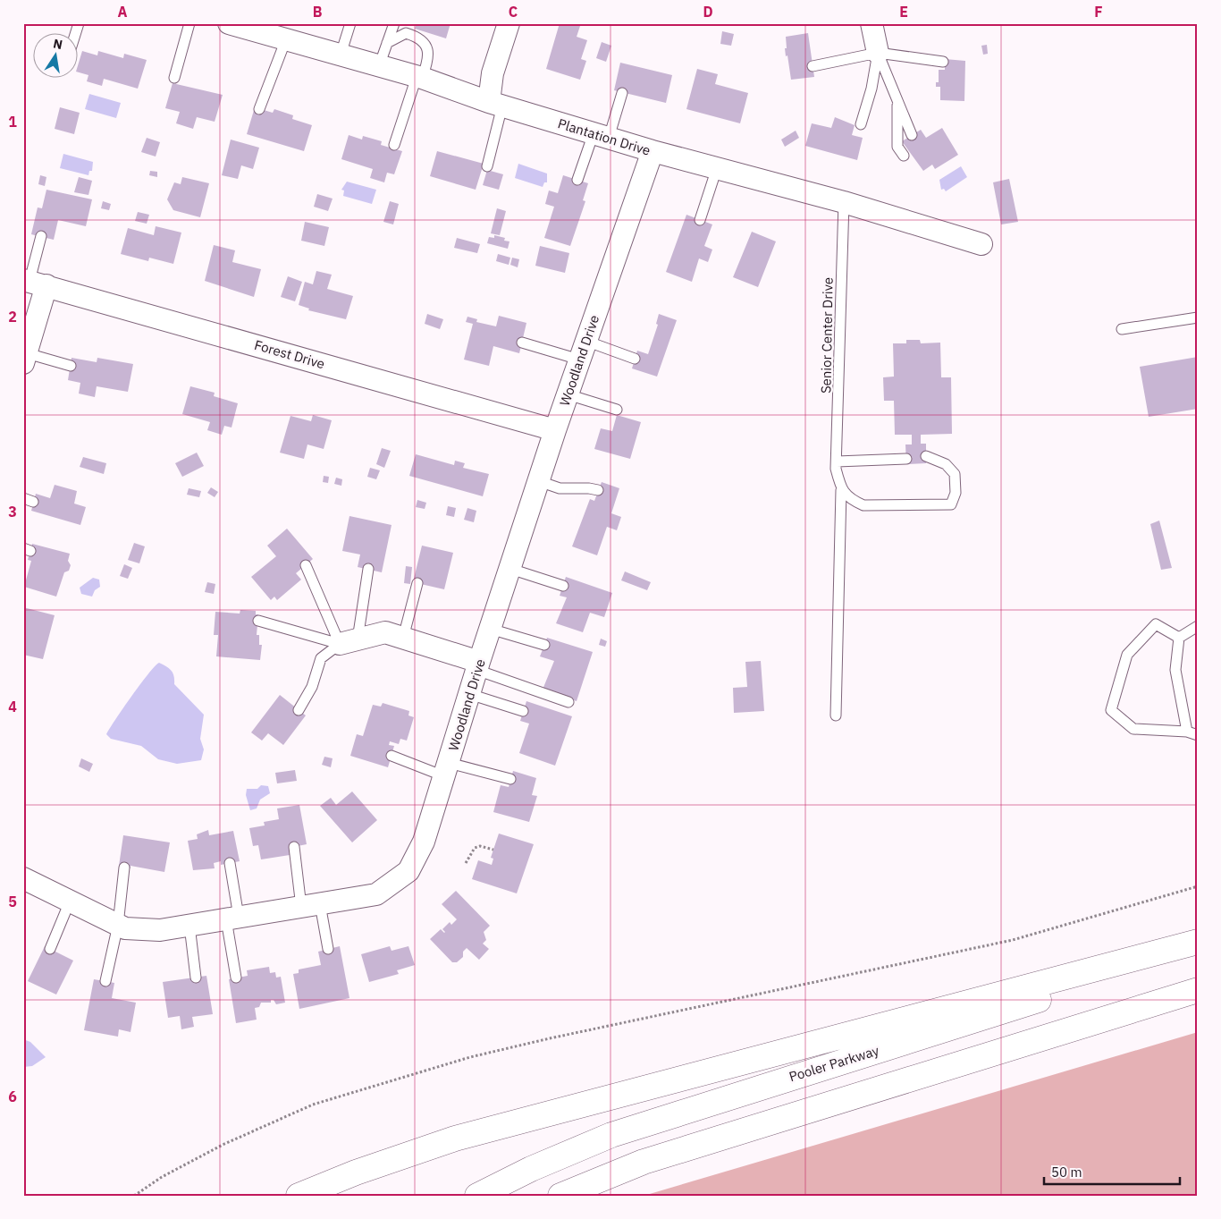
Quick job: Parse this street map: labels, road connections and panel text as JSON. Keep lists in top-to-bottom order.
{
  "streets": {
    "main road": ["Pooler Parkway"],
    "street": ["Plantation Drive", "Forest Drive", "Woodland Drive"],
    "lane": ["Senior Center Drive"]
  },
  "crossings": [
    ["Plantation Drive", "Senior Center Drive"],
    ["Plantation Drive", "Woodland Drive"],
    ["Forest Drive", "Woodland Drive"]
  ],
  "scale_bar": "50 m",
  "north": "top",
  "grid": {
    "columns": [
      "A",
      "B",
      "C",
      "D",
      "E",
      "F"
    ],
    "rows": [
      "1",
      "2",
      "3",
      "4",
      "5",
      "6"
    ]
  }
}
